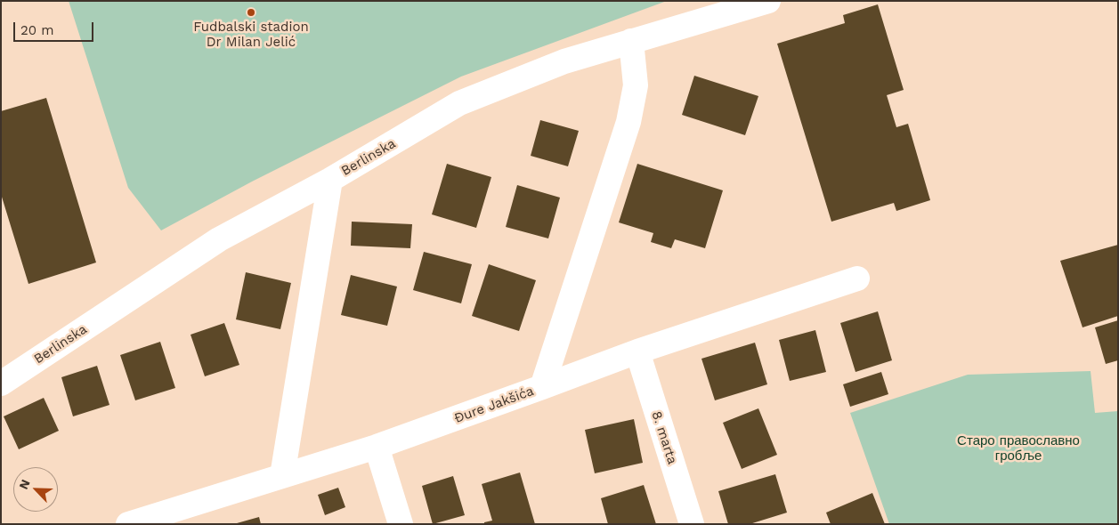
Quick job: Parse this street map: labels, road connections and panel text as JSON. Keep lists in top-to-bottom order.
{
  "streets": {
    "street": ["Berlinska", "Đure Jakšića", "8. marta"]
  },
  "crossings": [
    ["Đure Jakšića", "8. marta"]
  ],
  "parks": ["Старо православно гробље"],
  "places": ["Fudbalski stadion Dr Milan Jelić"],
  "scale_bar": "20 m",
  "north": "top left"
}
